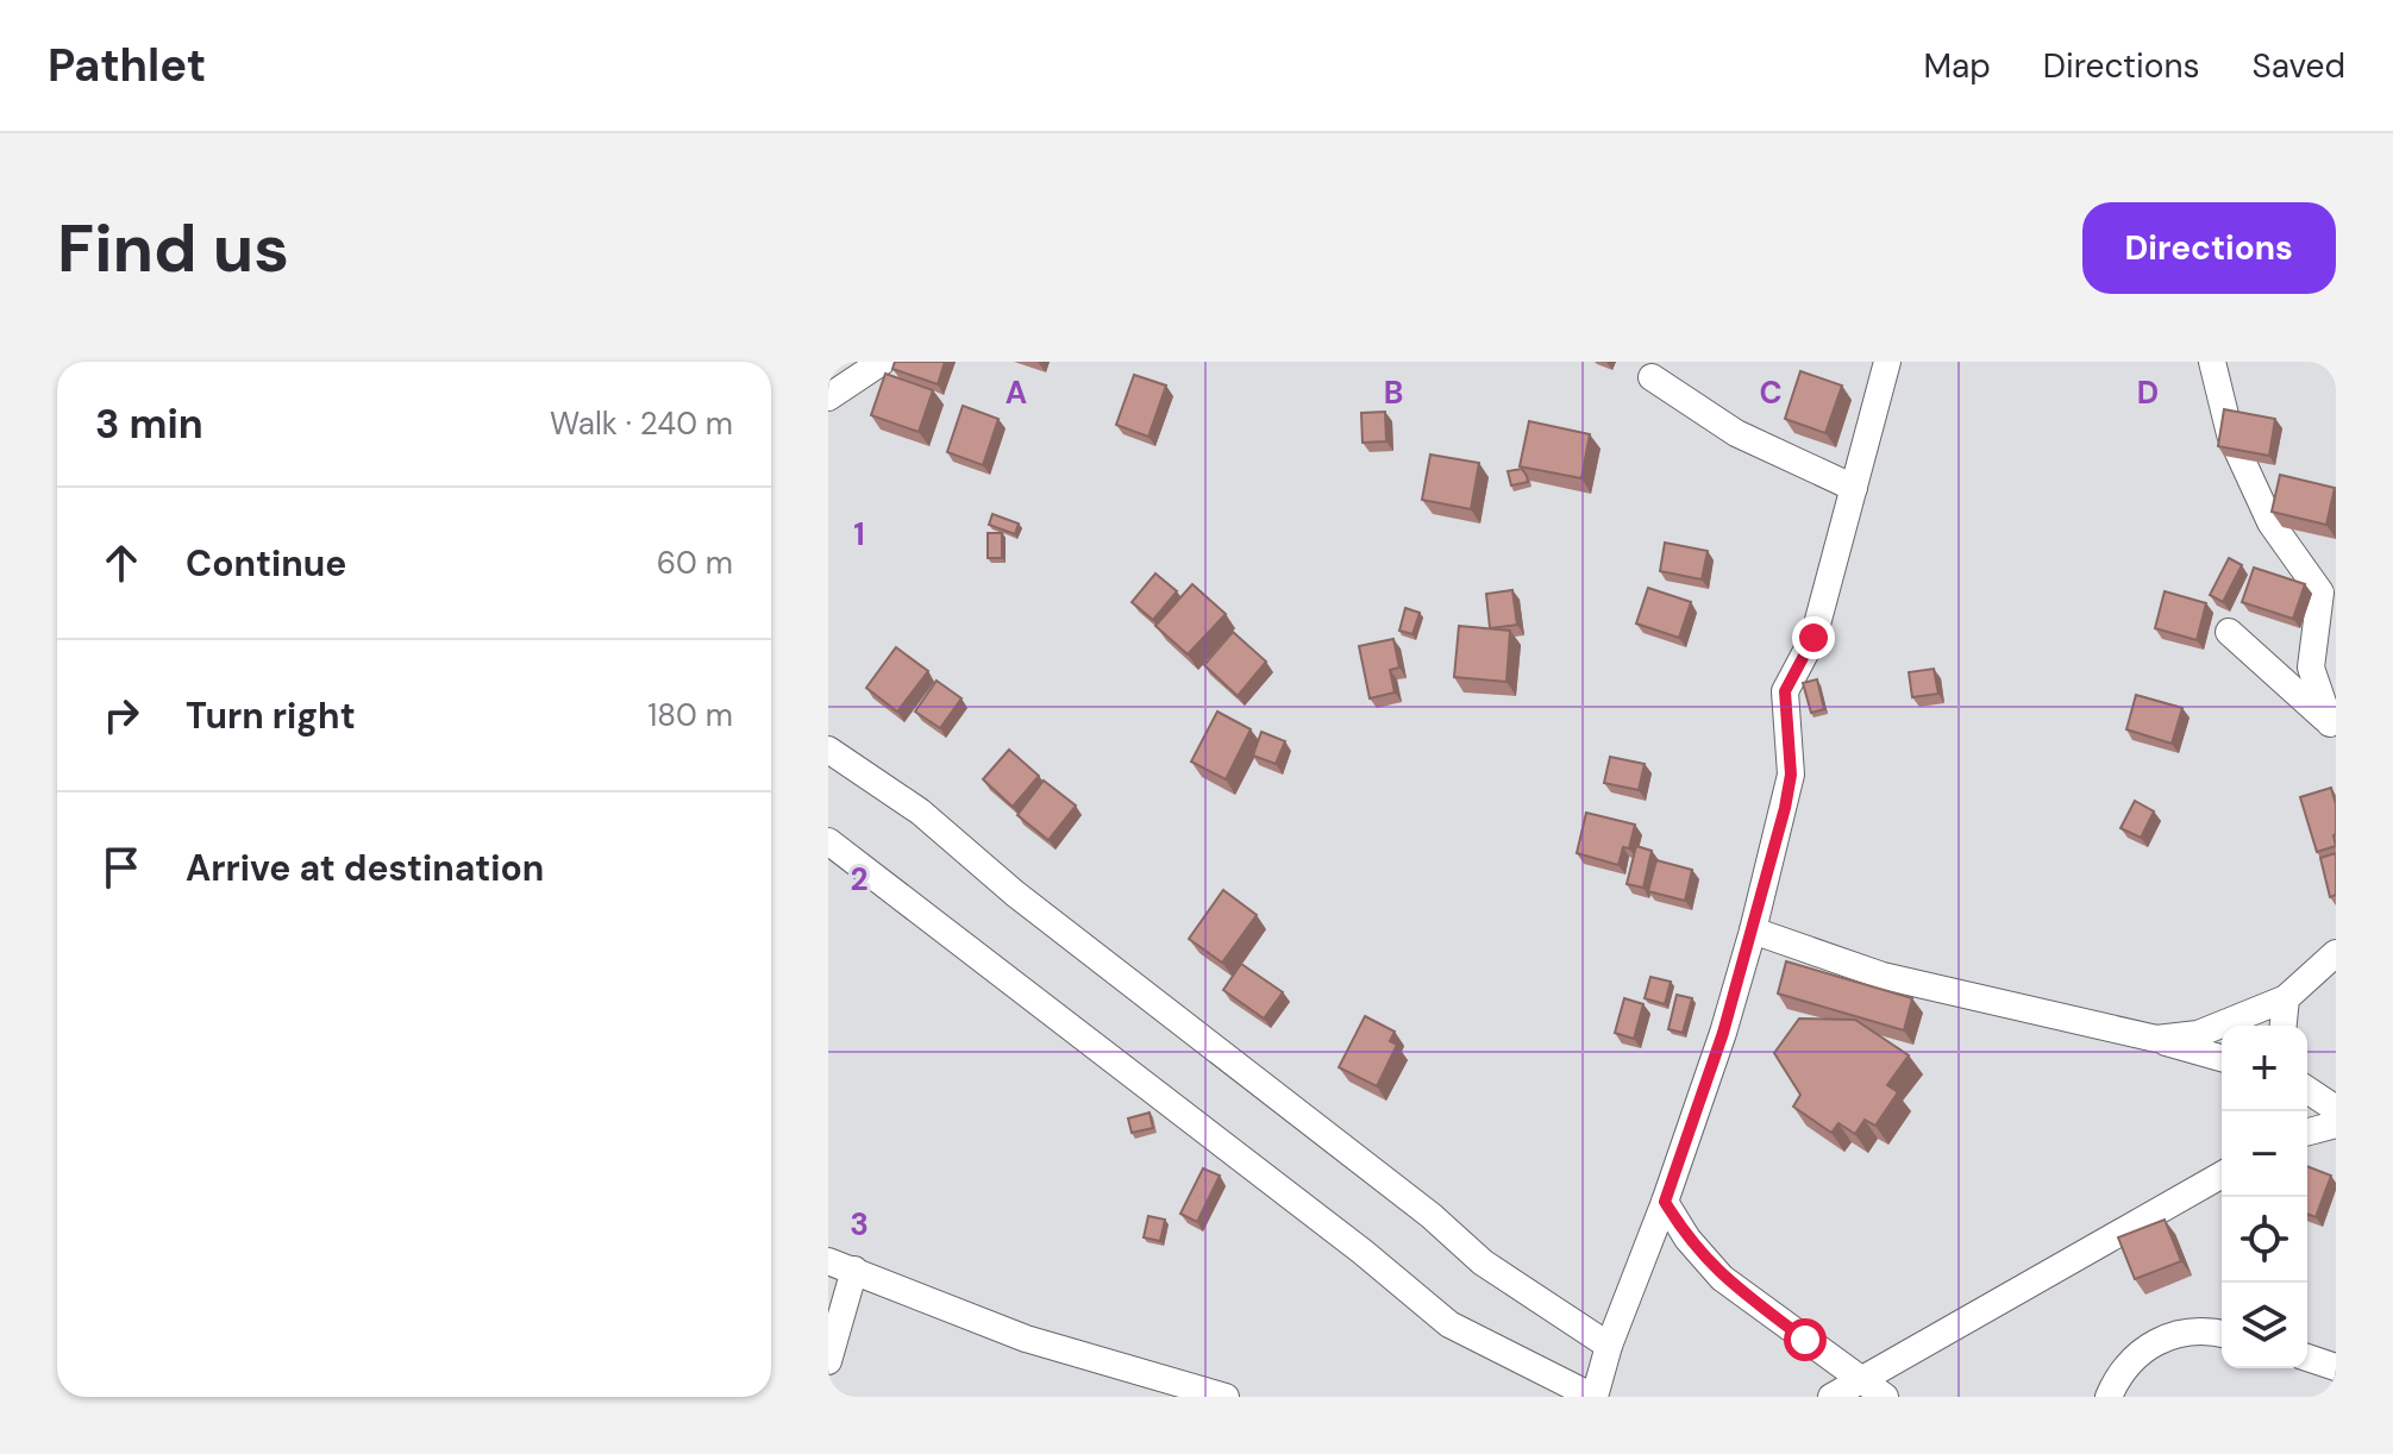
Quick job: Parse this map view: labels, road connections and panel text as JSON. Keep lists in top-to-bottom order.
{
  "page": {
    "header": "Pathlet",
    "nav": ["Map", "Directions", "Saved"],
    "buttons": "Directions",
    "title": "Find us",
    "heading": ["3 min", "Walk · 240 m"],
    "list": [
      ["Continue", "60 m"],
      ["Turn right", "180 m"],
      "Arrive at destination"
    ],
    "map_buttons": ["+", "−"]
  },
  "grid": {
    "columns": [
      "A",
      "B",
      "C",
      "D"
    ],
    "rows": ["1", "2", "3"]
  }
}
